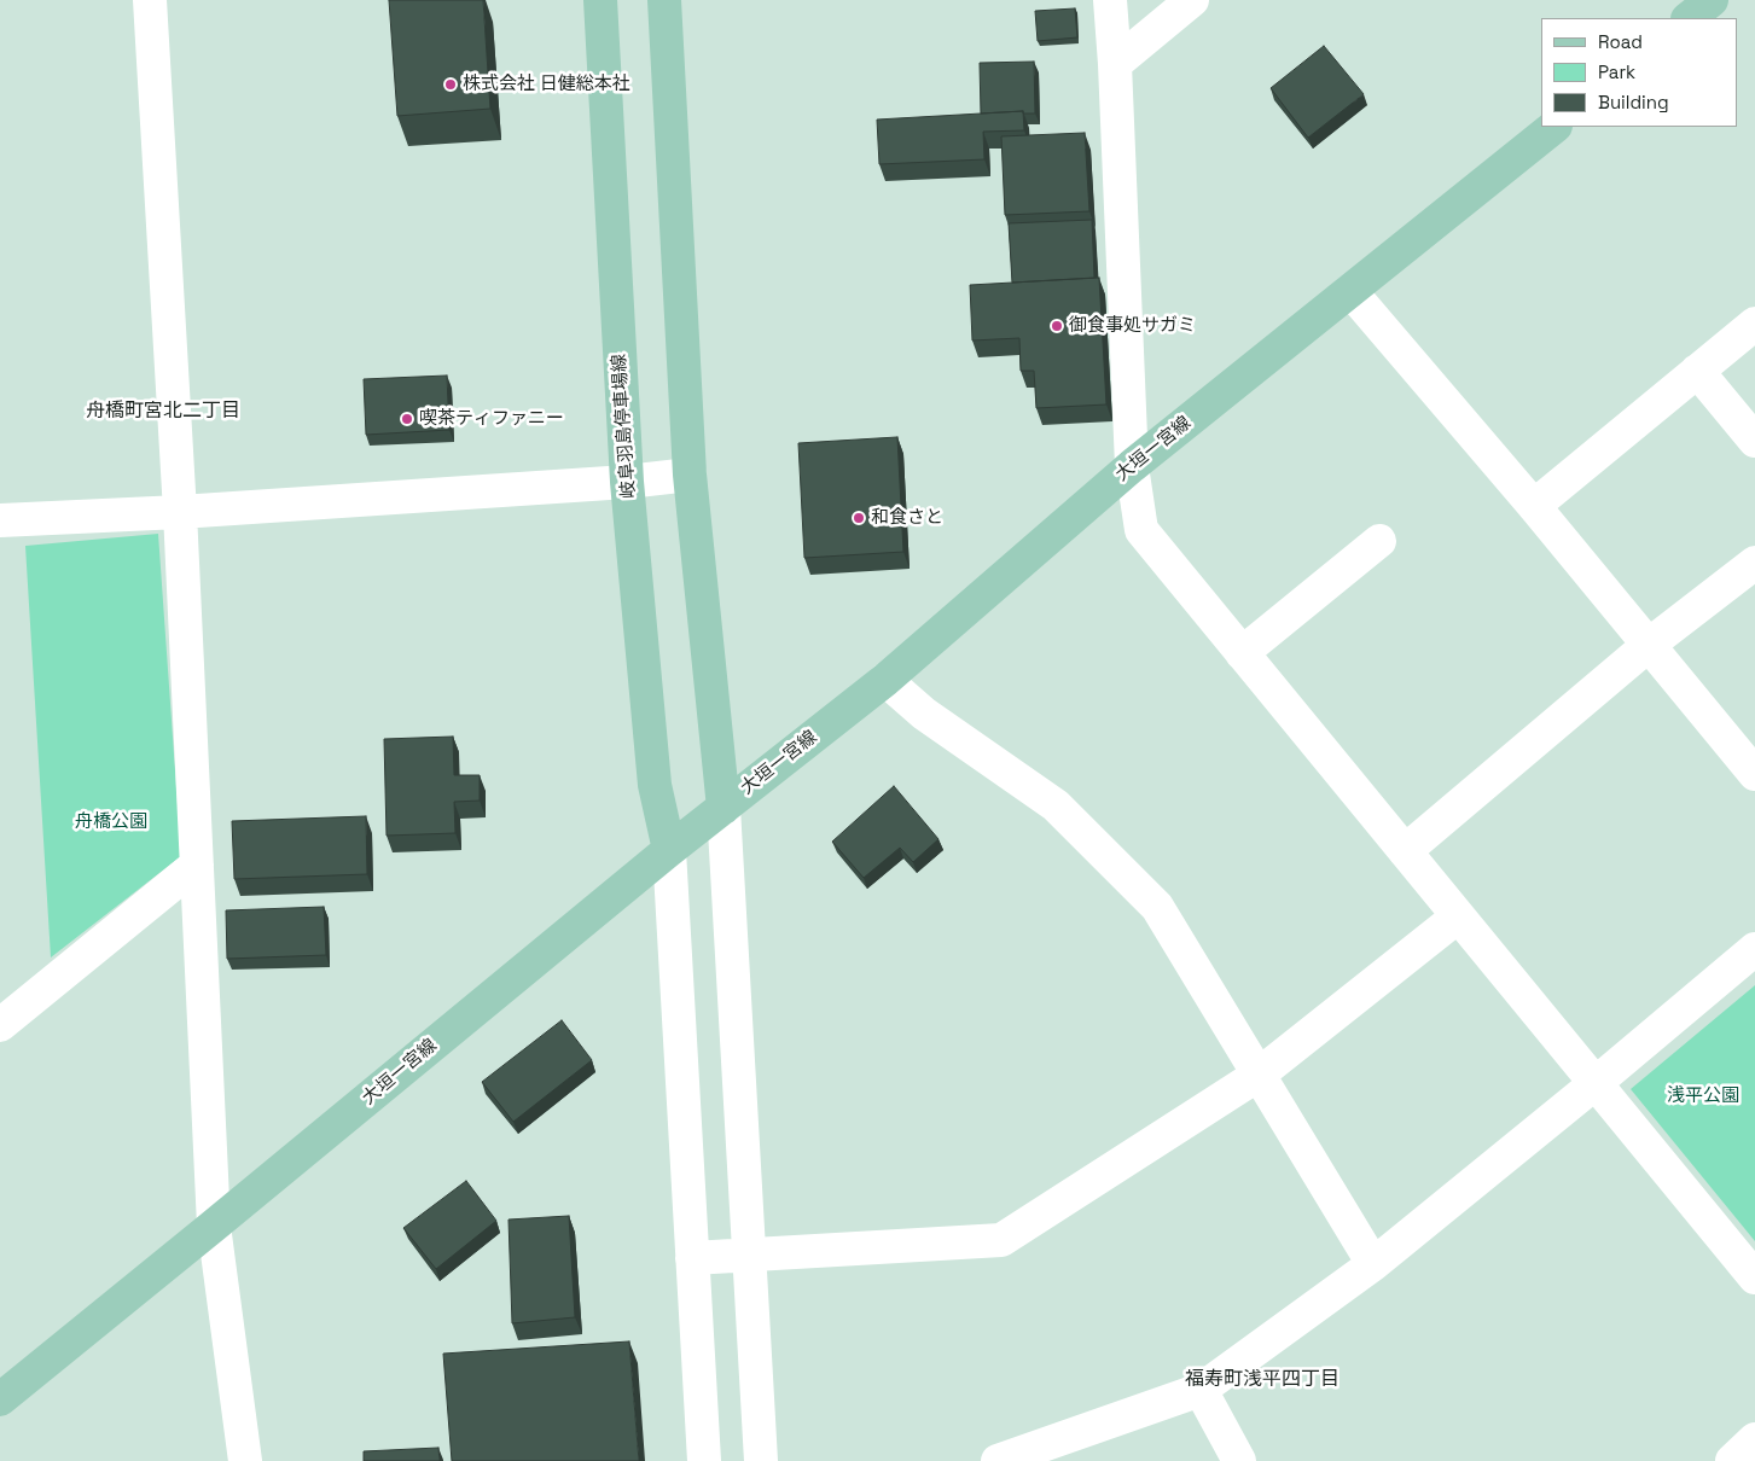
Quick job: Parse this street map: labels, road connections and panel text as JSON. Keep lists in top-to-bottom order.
{
  "streets": {
    "main road": ["岐阜羽島停車場線", "大垣一宮線"]
  },
  "crossings": [
    ["岐阜羽島停車場線", "大垣一宮線"]
  ],
  "districts": ["舟橋町宮北二丁目", "福寿町浅平四丁目"],
  "parks": ["舟橋公園", "浅平公園"],
  "places": [
    "株式会社 日健総本社",
    "御食事処サガミ",
    "喫茶ティファニー",
    "和食さと"
  ],
  "legend": ["Road", "Park", "Building"]
}
